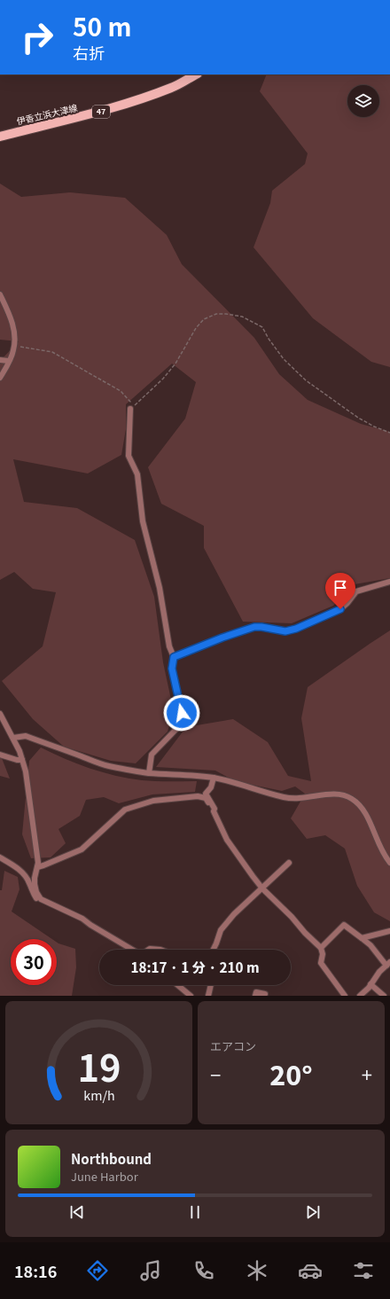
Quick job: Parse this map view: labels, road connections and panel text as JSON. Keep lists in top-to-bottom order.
{
  "streets": {
    "main road": ["47", "伊香立浜大津線"]
  },
  "page": {
    "turn": ["50 m", "右折"],
    "limit": "30",
    "trip": "18:17 · 1 分 · 210 m",
    "tile": "エアコン",
    "heat": ["−", "20°", "+"],
    "song": ["Northbound", "June Harbor"],
    "tabs": "18:16",
    "gauge": ["19", "km/h"]
  }
}
